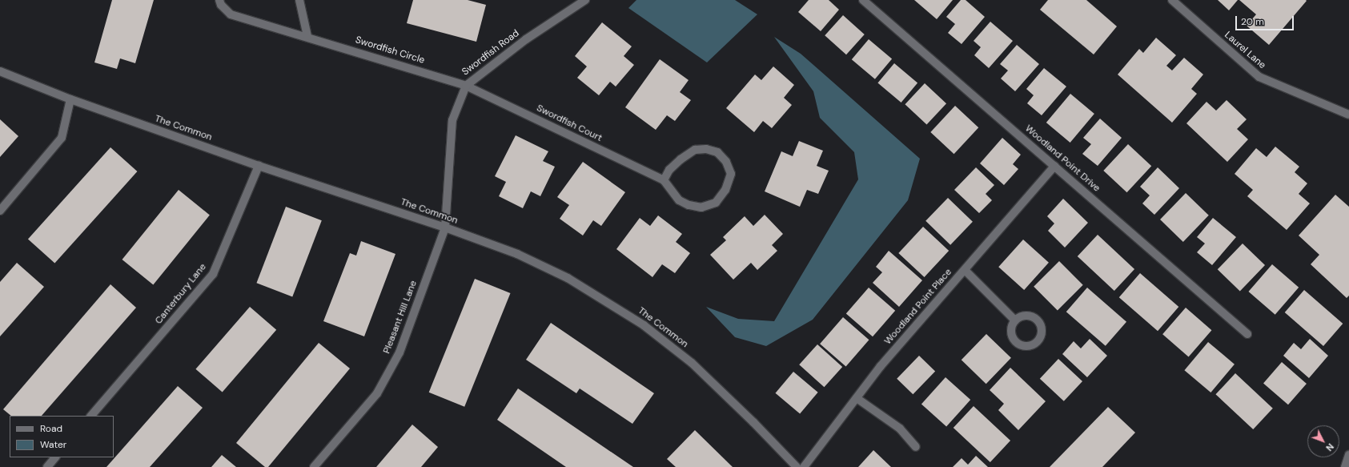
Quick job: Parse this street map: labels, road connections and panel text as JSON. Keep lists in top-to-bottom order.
{
  "streets": {
    "street": [
      "Swordfish Circle",
      "Laurel Lane",
      "Swordfish Road",
      "Swordfish Court",
      "The Common",
      "Woodland Point Drive",
      "Canterbury Lane",
      "Woodland Point Place",
      "Pleasant Hill Lane"
    ]
  },
  "crossings": [
    ["Swordfish Circle", "Swordfish Road"],
    ["Swordfish Circle", "Swordfish Court"],
    ["Swordfish Road", "Swordfish Court"],
    ["Swordfish Road", "The Common"],
    ["Swordfish Road", "Pleasant Hill Lane"],
    ["The Common", "Canterbury Lane"],
    ["The Common", "Pleasant Hill Lane"],
    ["Woodland Point Drive", "Woodland Point Place"]
  ],
  "legend": ["Road", "Water"],
  "scale_bar": "20 m",
  "north": "bottom right"
}
